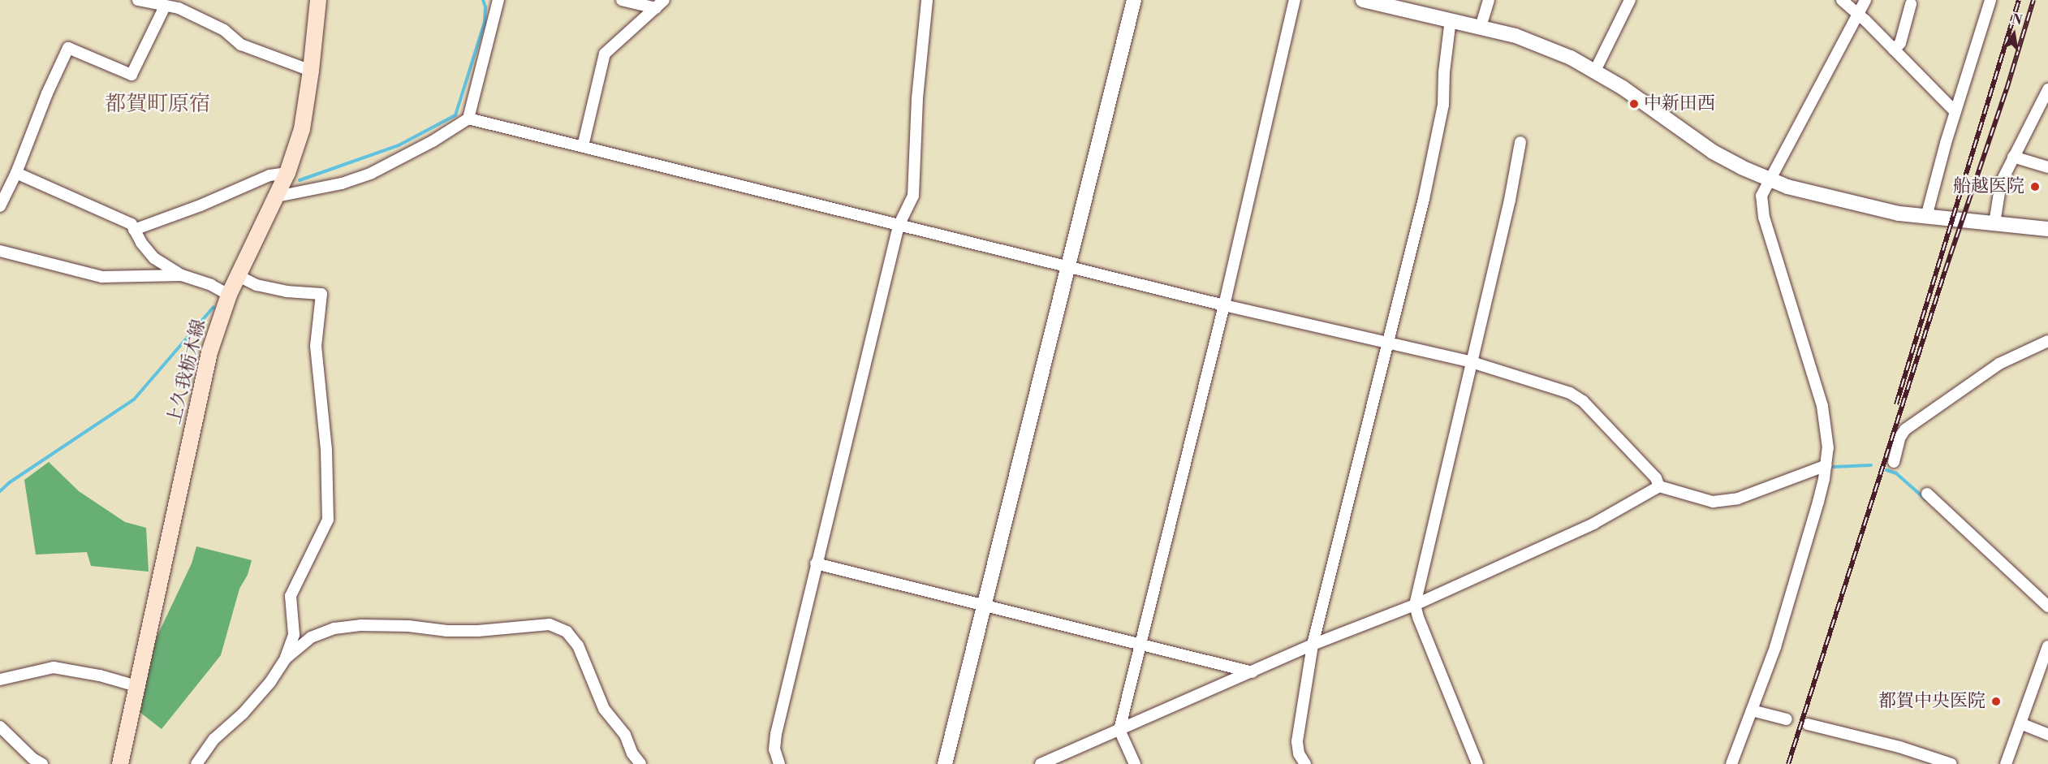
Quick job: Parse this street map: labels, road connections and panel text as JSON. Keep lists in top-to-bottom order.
{
  "streets": {
    "main road": ["上久我栃木線"]
  },
  "districts": ["都賀町原宿"],
  "places": ["中新田西", "船越医院", "都賀中央医院"],
  "north": "top"
}
